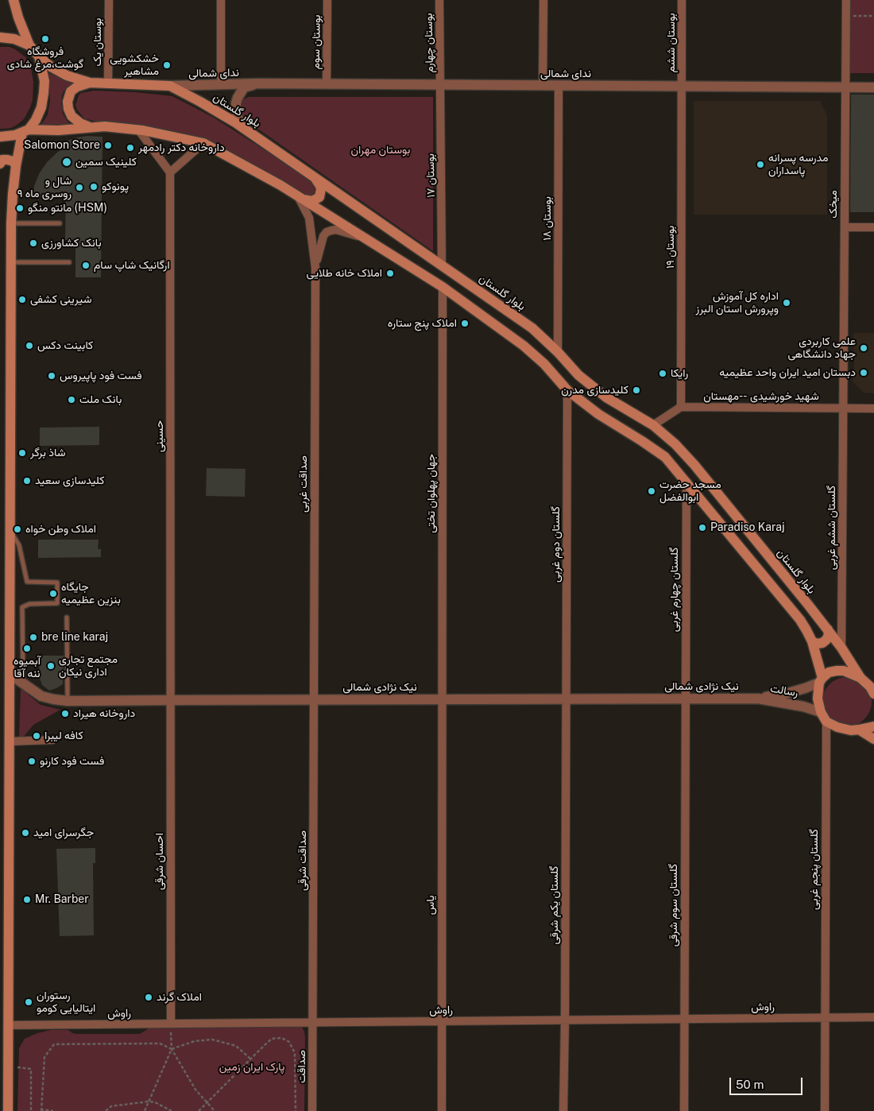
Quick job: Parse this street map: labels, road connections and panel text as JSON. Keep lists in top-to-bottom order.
{
  "streets": {
    "main road": ["بلوار گلستان"],
    "street": [
      "بوستان یک",
      "بوستان سوم",
      "بوستان چهارم",
      "بوستان ششم",
      "ندای شمالی",
      "بوستان ۱۷",
      "میخک",
      "بوستان ۱۸",
      "بوستان ۱۹",
      "شهید خورشیدی --مهستان",
      "حسینی",
      "صداقت غربی",
      "جهان پهلوان تختی",
      "گلستان ششم غربی",
      "گلستان دوم غربی",
      "گلستان چهارم غربی",
      "نیک نژادی شمالی",
      "رسالت",
      "صداقت شرقی",
      "احسان شرقی",
      "گلستان پنجم غربی",
      "یاس",
      "گلستان یکم شرقی",
      "گلستان سوم شرقی",
      "راوش",
      "صداقت"
    ]
  },
  "crossings": [
    ["بوستان یک", "بلوار گلستان"],
    ["بوستان سوم", "ندای شمالی"],
    ["بوستان چهارم", "ندای شمالی"],
    ["بوستان چهارم", "بوستان ۱۷"],
    ["بوستان ششم", "ندای شمالی"],
    ["بوستان ششم", "بوستان ۱۹"],
    ["ندای شمالی", "بلوار گلستان"],
    ["ندای شمالی", "بوستان ۱۷"],
    ["ندای شمالی", "میخک"],
    ["ندای شمالی", "بوستان ۱۸"],
    ["ندای شمالی", "بوستان ۱۹"],
    ["بلوار گلستان", "بوستان ۱۷"],
    ["بلوار گلستان", "بوستان ۱۸"],
    ["بلوار گلستان", "گلستان ششم غربی"],
    ["میخک", "شهید خورشیدی --مهستان"],
    ["میخک", "گلستان ششم غربی"],
    ["بوستان ۱۹", "شهید خورشیدی --مهستان"],
    ["شهید خورشیدی --مهستان", "گلستان ششم غربی"],
    ["حسینی", "نیک نژادی شمالی"],
    ["حسینی", "احسان شرقی"],
    ["صداقت غربی", "نیک نژادی شمالی"],
    ["صداقت غربی", "صداقت شرقی"],
    ["جهان پهلوان تختی", "نیک نژادی شمالی"],
    ["جهان پهلوان تختی", "یاس"],
    ["گلستان دوم غربی", "نیک نژادی شمالی"],
    ["گلستان دوم غربی", "گلستان یکم شرقی"],
    ["گلستان چهارم غربی", "نیک نژادی شمالی"],
    ["گلستان چهارم غربی", "گلستان سوم شرقی"],
    ["نیک نژادی شمالی", "رسالت"],
    ["نیک نژادی شمالی", "صداقت شرقی"],
    ["نیک نژادی شمالی", "احسان شرقی"],
    ["نیک نژادی شمالی", "یاس"],
    ["نیک نژادی شمالی", "گلستان یکم شرقی"],
    ["نیک نژادی شمالی", "گلستان سوم شرقی"],
    ["صداقت شرقی", "راوش"],
    ["صداقت شرقی", "صداقت"],
    ["احسان شرقی", "راوش"],
    ["گلستان پنجم غربی", "راوش"],
    ["یاس", "راوش"],
    ["گلستان یکم شرقی", "راوش"],
    ["گلستان سوم شرقی", "راوش"],
    ["راوش", "صداقت"]
  ],
  "parks": ["بوستان مهران", "پارک ایران زمین"],
  "places": [
    "فروشگاه گوشت،مرغ شادی",
    "خشکشویی مشاهیر",
    "Salomon Store",
    "داروخانه دکتر رادمهر",
    "کلینیک سمین",
    "مدرسه پسرانه پاسداران",
    "پونوکو",
    "شال و روسری ماه ۹",
    "مانتو منگو (HSM)",
    "بانک کشاورزی",
    "ارگانیک شاپ سام",
    "املاک خانه طلایی",
    "شیرینی کشفی",
    "اداره کل آموزش وپرورش استان البرز",
    "املاک پنج ستاره",
    "کابینت دکس",
    "علمی کاربردی جهاد دانشگاهی",
    "دبستان امید ایران واحد عظیمیه",
    "رایکا",
    "فست فود پاپیروس",
    "کلیدسازی مدرن",
    "بانک ملت",
    "شاذ برگر",
    "کلیدسازی سعید",
    "مسجد حضرت ابوالفضل",
    "Paradiso Karaj",
    "املاک وطن خواه",
    "جایگاه بنزین عظیمیه",
    "bre line karaj",
    "آبمیوه ننه آقا",
    "مجتمع تجاری اداری نیکان",
    "داروخانه هیراد",
    "کافه لیبرا",
    "فست فود کارنو",
    "جگرسرای امید",
    "Mr. Barber",
    "املاک گرند",
    "رستوران ایتالیایی کومو"
  ],
  "scale_bar": "50 m"
}
